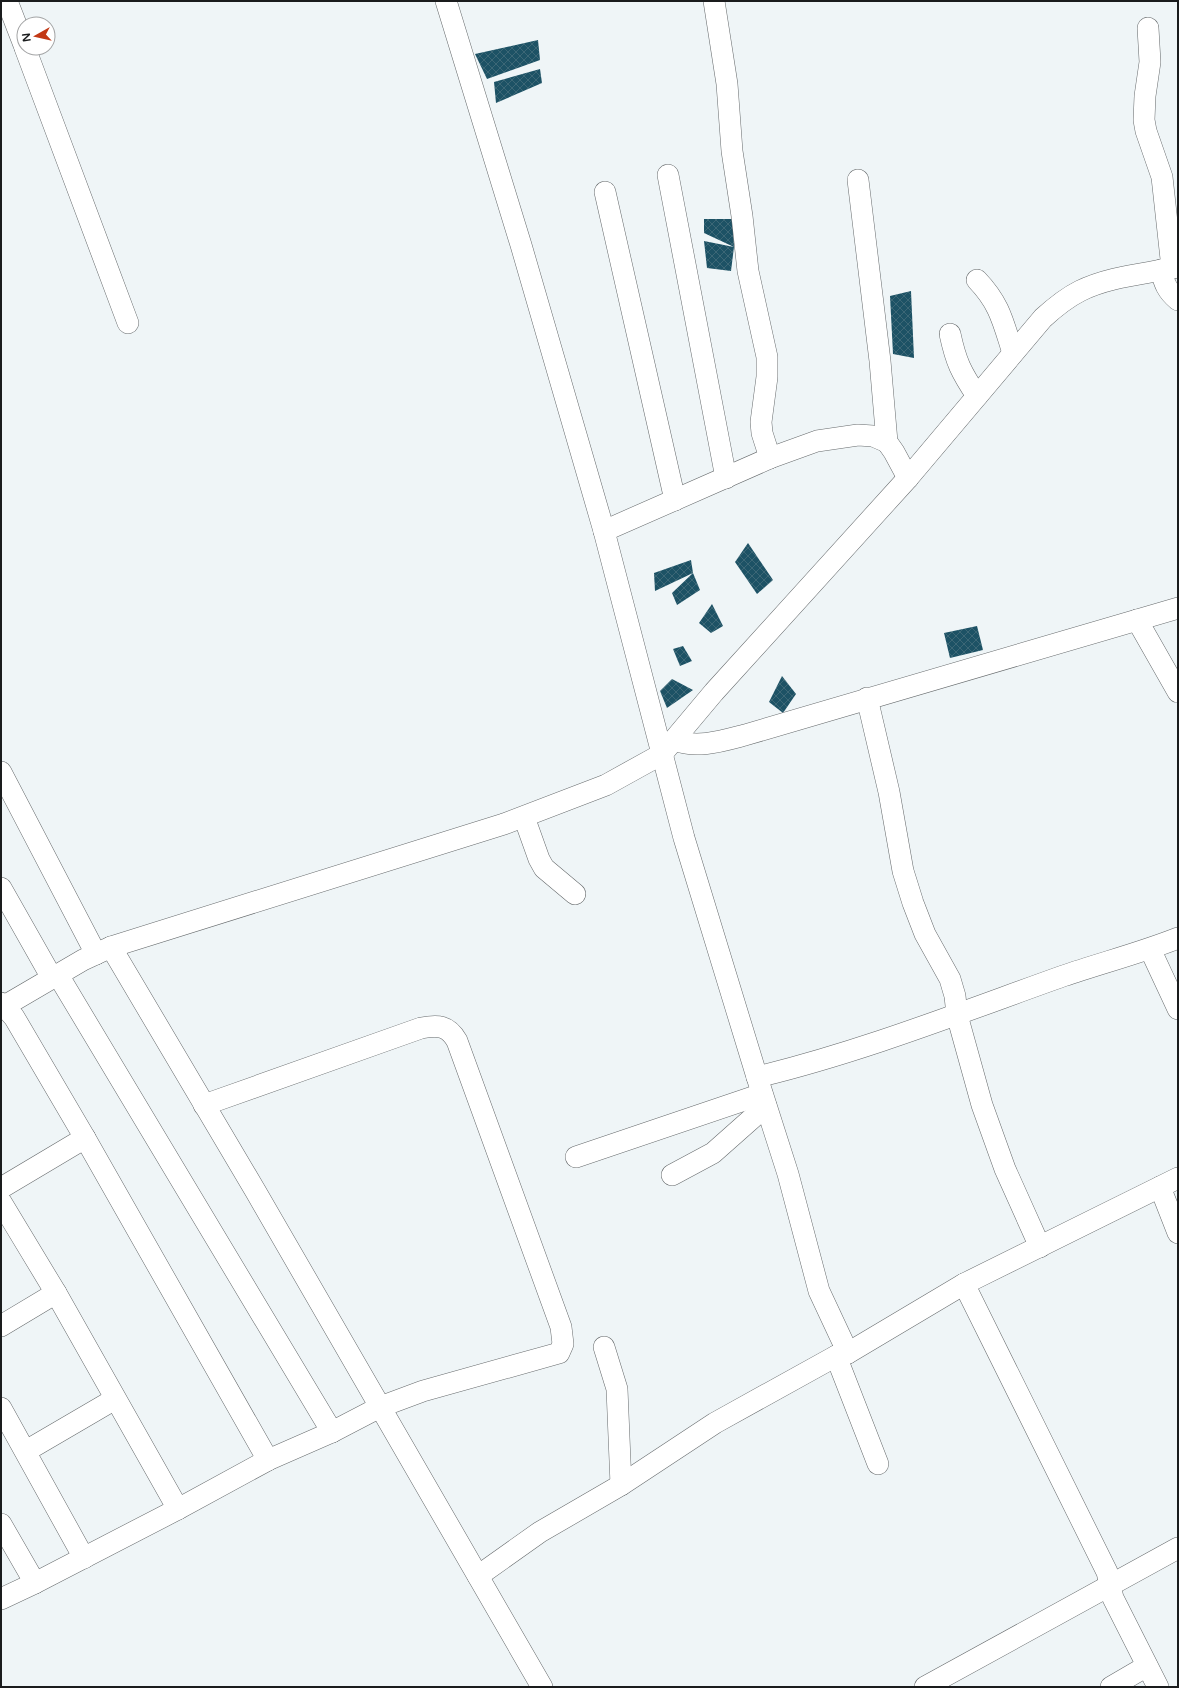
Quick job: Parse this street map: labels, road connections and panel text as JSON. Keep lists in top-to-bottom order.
{
  "north": "left"
}
